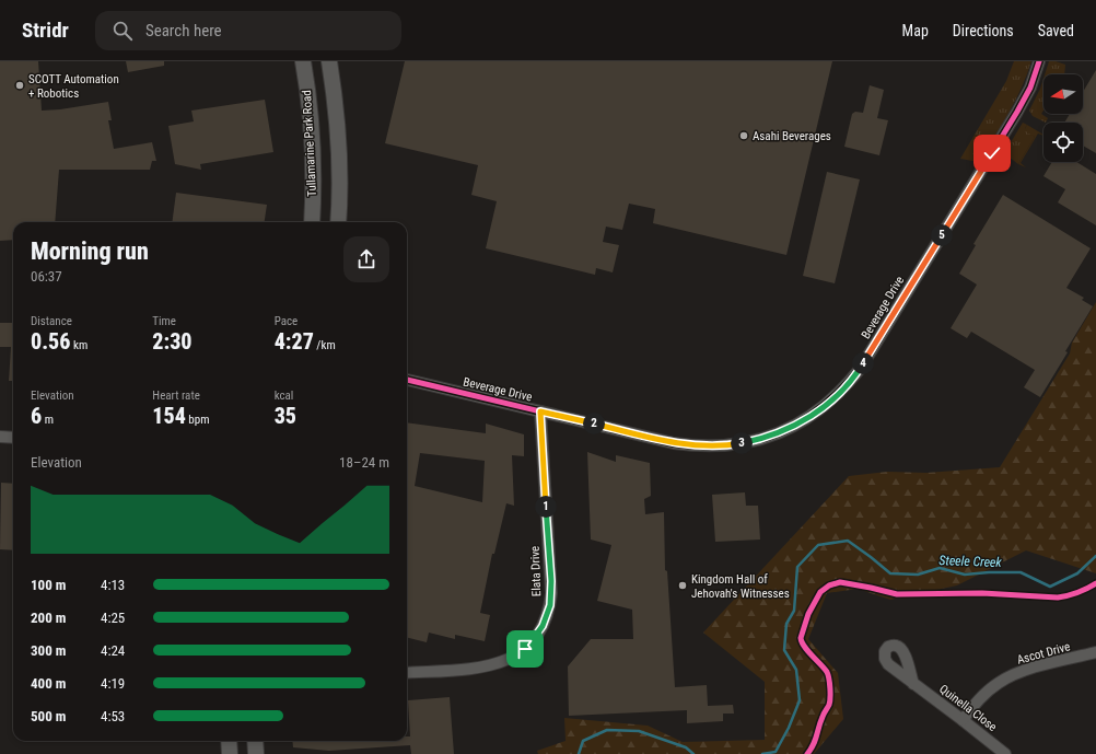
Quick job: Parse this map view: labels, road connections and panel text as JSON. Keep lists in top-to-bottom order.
{
  "streets": {
    "street": [
      "Tullamarine Park Road",
      "Beverage Drive",
      "Elata Drive",
      "Ascot Drive",
      "Quinella Close"
    ]
  },
  "crossings": [
    ["Beverage Drive", "Elata Drive"],
    ["Ascot Drive", "Quinella Close"]
  ],
  "water": ["Steele Creek"],
  "places": ["SCOTT Automation + Robotics", "Asahi Beverages", "Kingdom Hall of Jehovah's Witnesses"],
  "north": "left",
  "page": {
    "header": "Stridr",
    "search": "Search here",
    "nav": ["Map", "Directions", "Saved"],
    "heading": ["Morning run", "06:37"],
    "pins": [
      "5",
      "4",
      "2",
      "3",
      "1"
    ],
    "stats": [
      ["Distance", "0.56 km"],
      ["Time", "2:30"],
      ["Pace", "4:27 /km"],
      ["Elevation", "6 m"],
      ["Heart rate", "154 bpm"],
      ["kcal", "35"]
    ],
    "chart": ["Elevation", "18–24 m"],
    "list": [
      {
        "name": "100 m",
        "note": "4:13"
      },
      {
        "name": "200 m",
        "note": "4:25"
      },
      {
        "name": "300 m",
        "note": "4:24"
      },
      {
        "name": "400 m",
        "note": "4:19"
      },
      {
        "name": "500 m",
        "note": "4:53"
      }
    ]
  }
}
